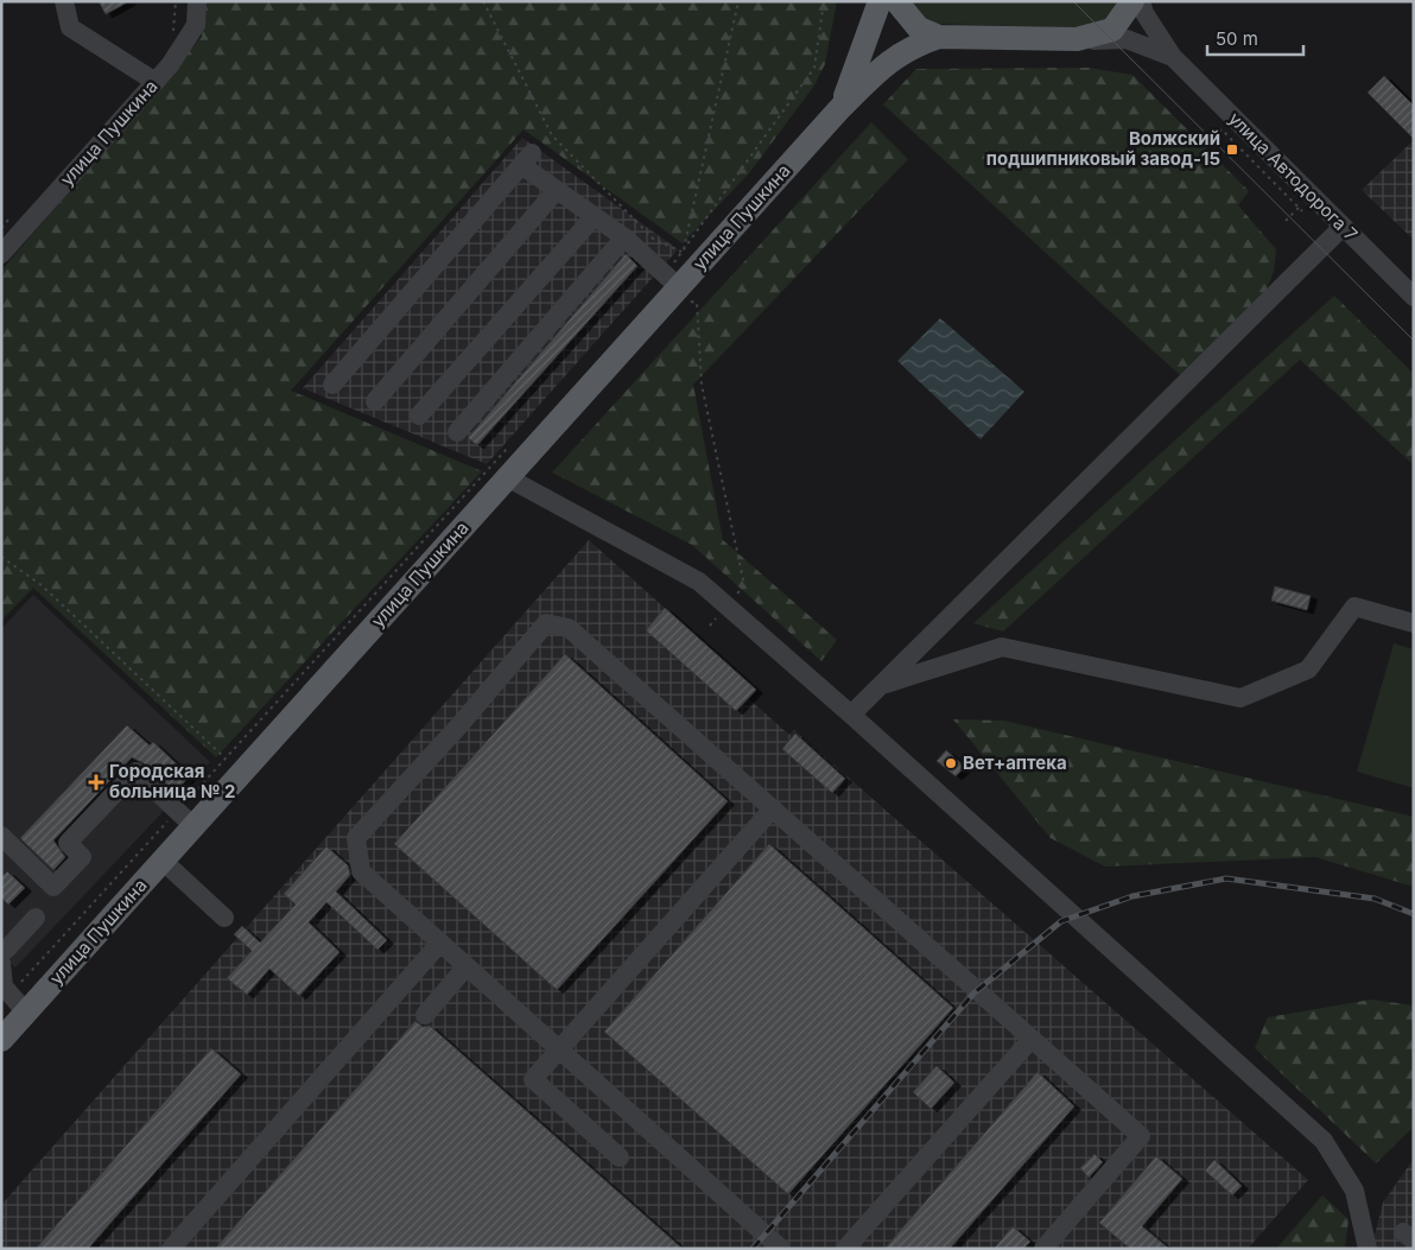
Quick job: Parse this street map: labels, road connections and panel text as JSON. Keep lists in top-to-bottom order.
{
  "streets": {
    "main road": ["улица Пушкина"],
    "street": ["улица Автодорога 7"]
  },
  "crossings": [
    ["улица Пушкина", "улица Автодорога 7"]
  ],
  "places": {
    "transit": ["Волжский подшипниковый завод-15"],
    "other": ["Вет+аптека"],
    "health": ["Городская больница № 2"]
  },
  "scale_bar": "50 m"
}
